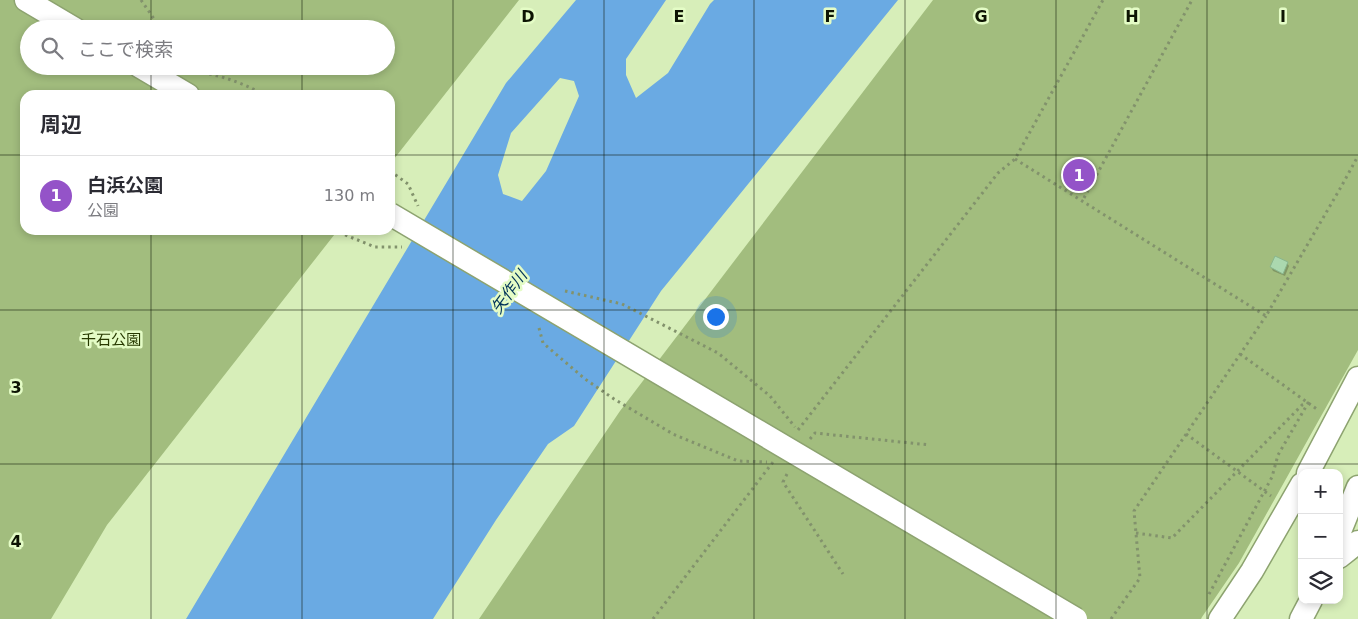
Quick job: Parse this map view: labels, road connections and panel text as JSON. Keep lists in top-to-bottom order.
{
  "water": ["矢作川"],
  "parks": ["千石公園"],
  "page": {
    "search": "ここで検索",
    "heading": "周辺",
    "list": [
      {
        "mark": "1",
        "name": "白浜公園",
        "note": "公園",
        "value": "130 m"
      }
    ],
    "pins": "1",
    "map_buttons": ["+", "−"]
  },
  "grid": {
    "columns": [
      "D",
      "E",
      "F",
      "G",
      "H",
      "I"
    ],
    "rows": ["3", "4"]
  }
}
